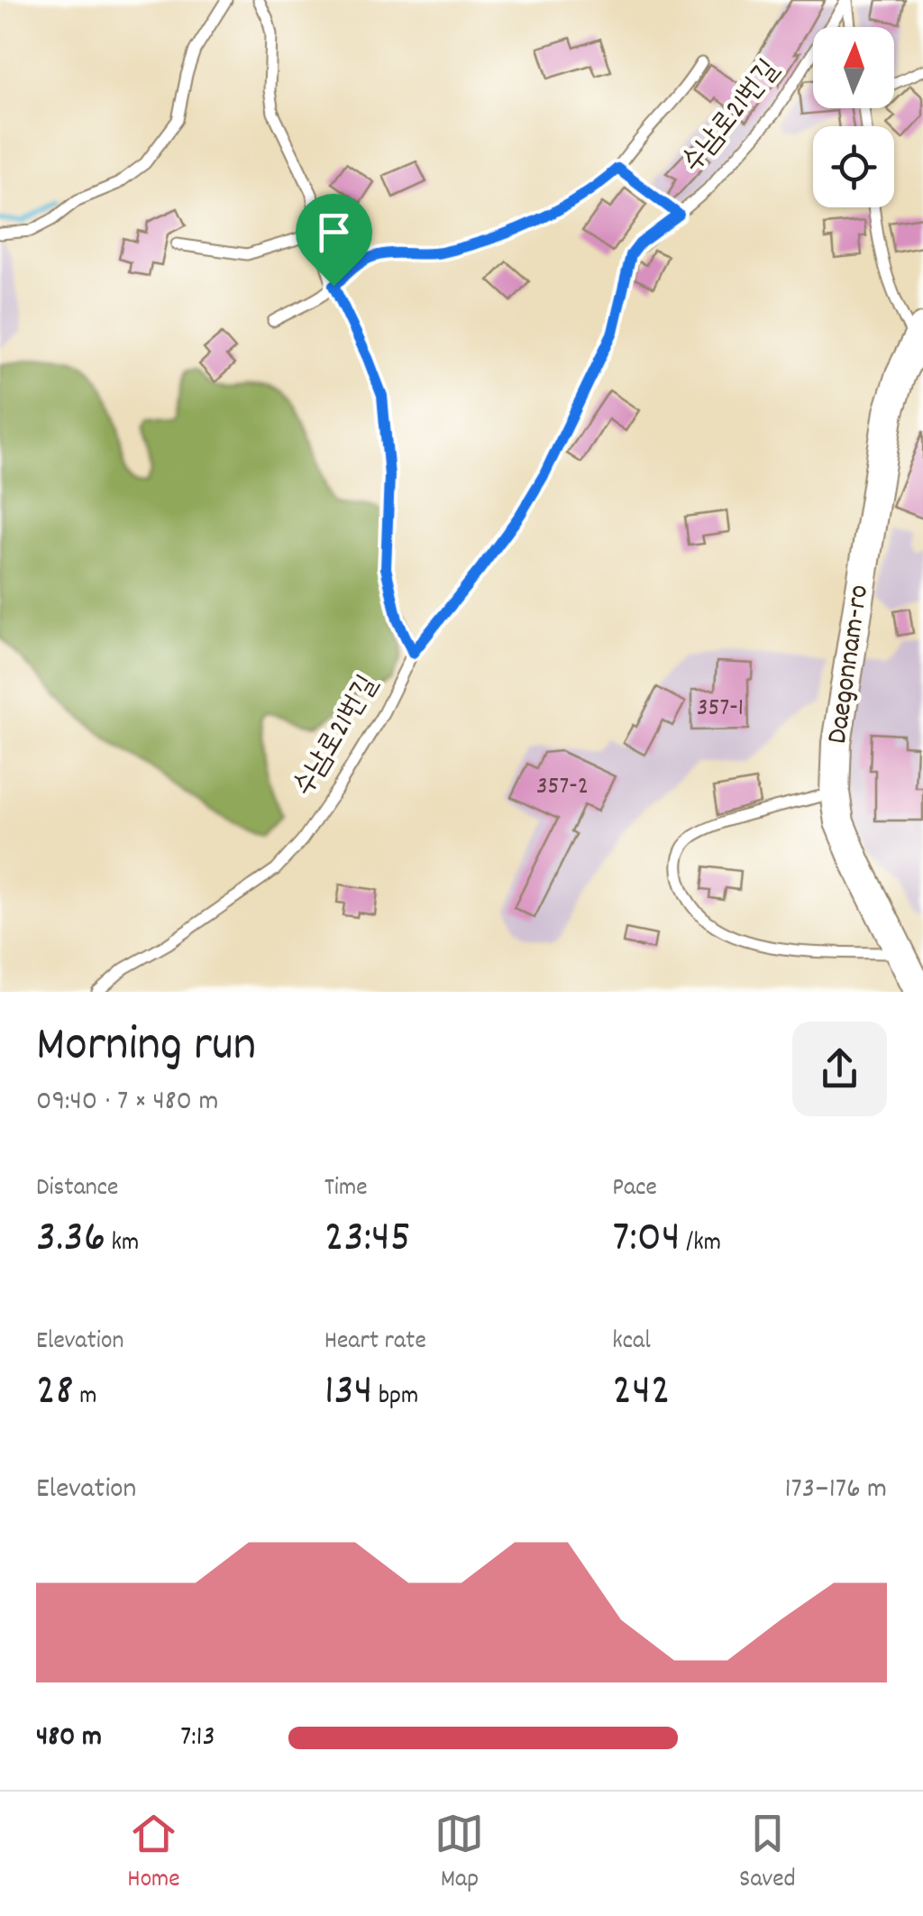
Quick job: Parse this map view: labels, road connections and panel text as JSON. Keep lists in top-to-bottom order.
{
  "streets": {
    "street": ["Daegonnam-ro"],
    "lane": ["수남로21번길"]
  },
  "house_numbers": ["357-1", "357-2"],
  "north": "top",
  "page": {
    "heading": ["Morning run", "09:40 · 7 × 480 m"],
    "stats": [
      ["Distance", "3.36 km"],
      ["Time", "23:45"],
      ["Pace", "7:04 /km"],
      ["Elevation", "28 m"],
      ["Heart rate", "134 bpm"],
      ["kcal", "242"]
    ],
    "chart": ["Elevation", "173–176 m"],
    "list": [
      {
        "name": "480 m",
        "note": "7:13"
      }
    ],
    "tabs": ["Home", "Map", "Saved"]
  }
}
